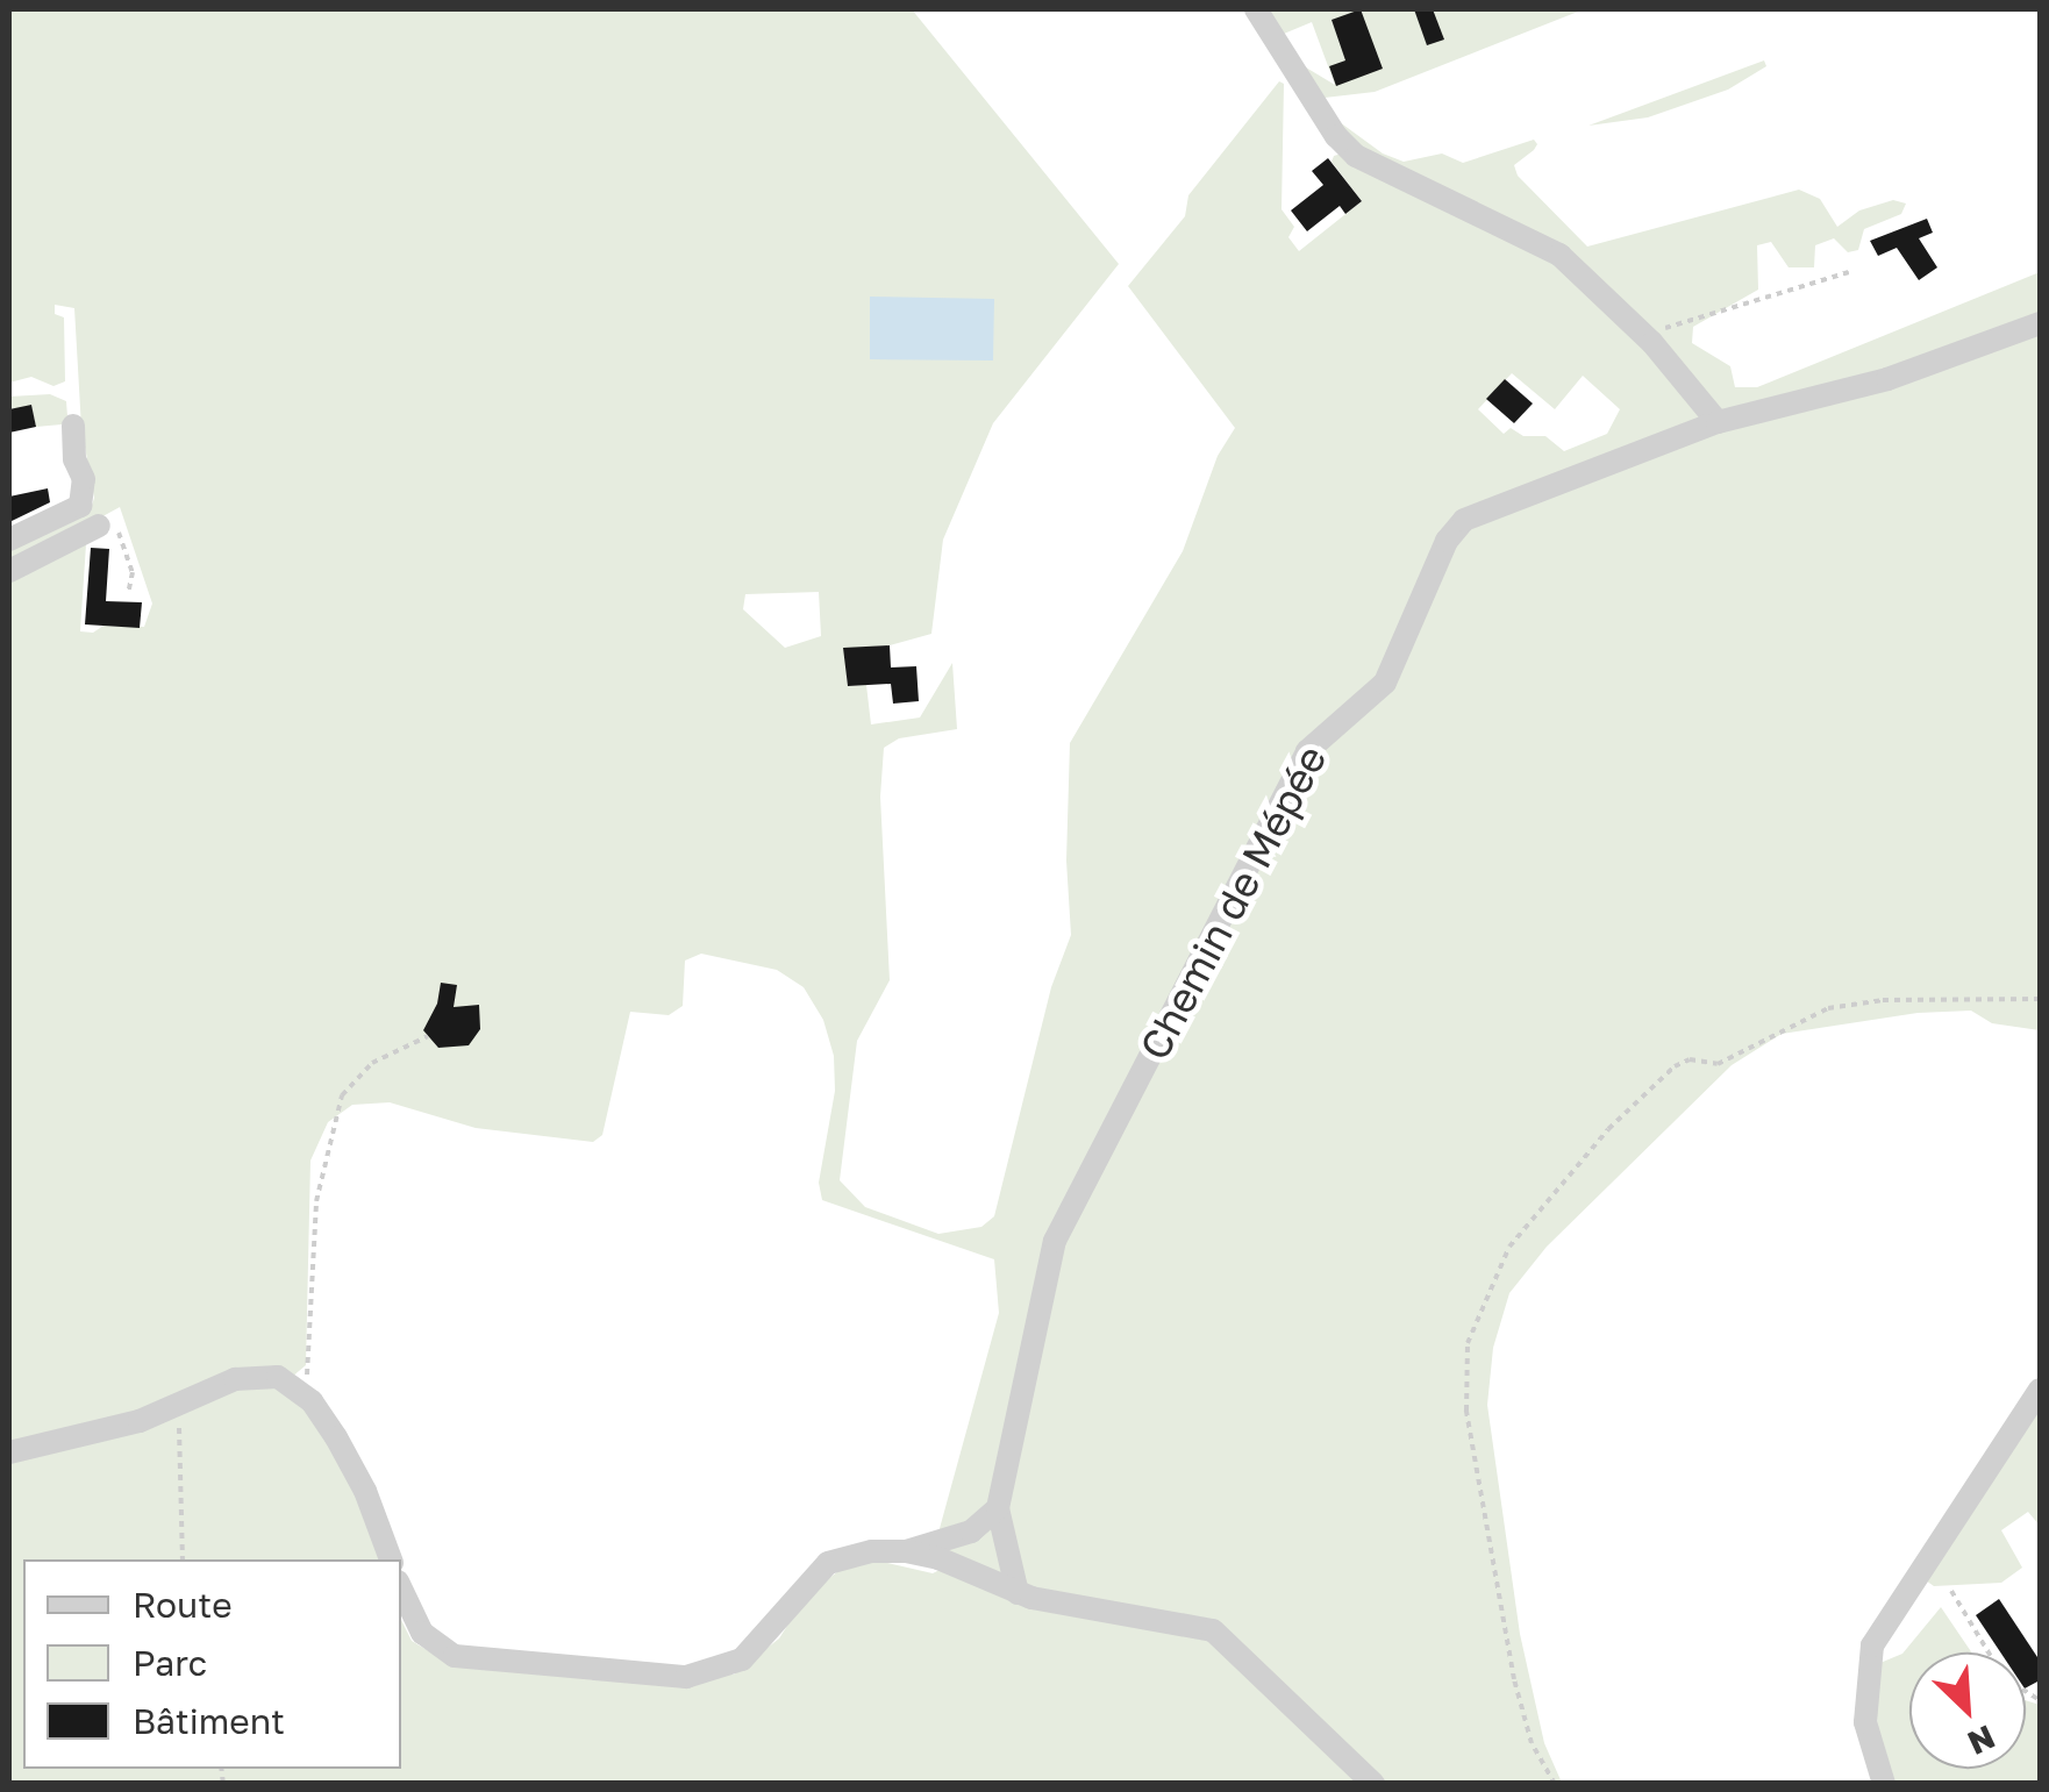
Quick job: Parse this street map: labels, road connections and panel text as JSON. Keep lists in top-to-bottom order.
{
  "streets": {
    "street": ["Chemin de Mépée"]
  },
  "legend": ["Route", "Parc", "Bâtiment"],
  "north": "bottom right"
}
